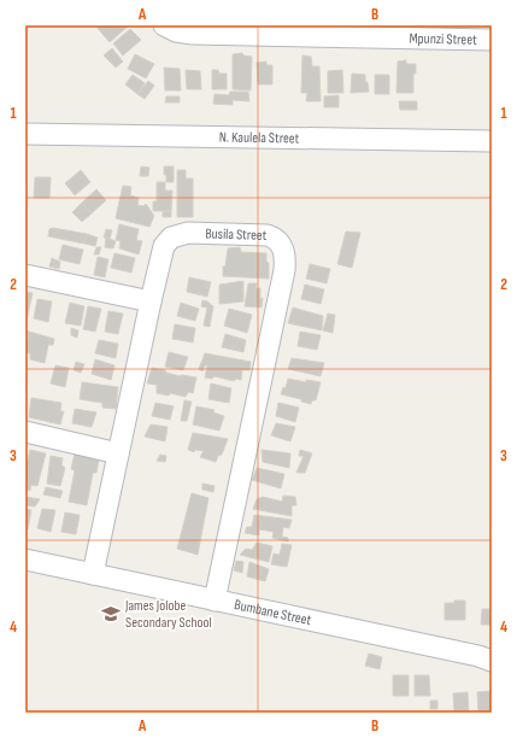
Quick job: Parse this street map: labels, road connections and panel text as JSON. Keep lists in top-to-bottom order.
{
  "streets": {
    "street": [
      "Mpunzi Street",
      "N. Kaulela Street",
      "Busila Street",
      "Bumbane Street"
    ]
  },
  "crossings": [
    ["Busila Street", "Bumbane Street"]
  ],
  "places": {
    "school or university": ["James Jolobe Secondary School"]
  },
  "grid": {
    "columns": ["A", "B"],
    "rows": [
      "1",
      "2",
      "3",
      "4"
    ]
  }
}
